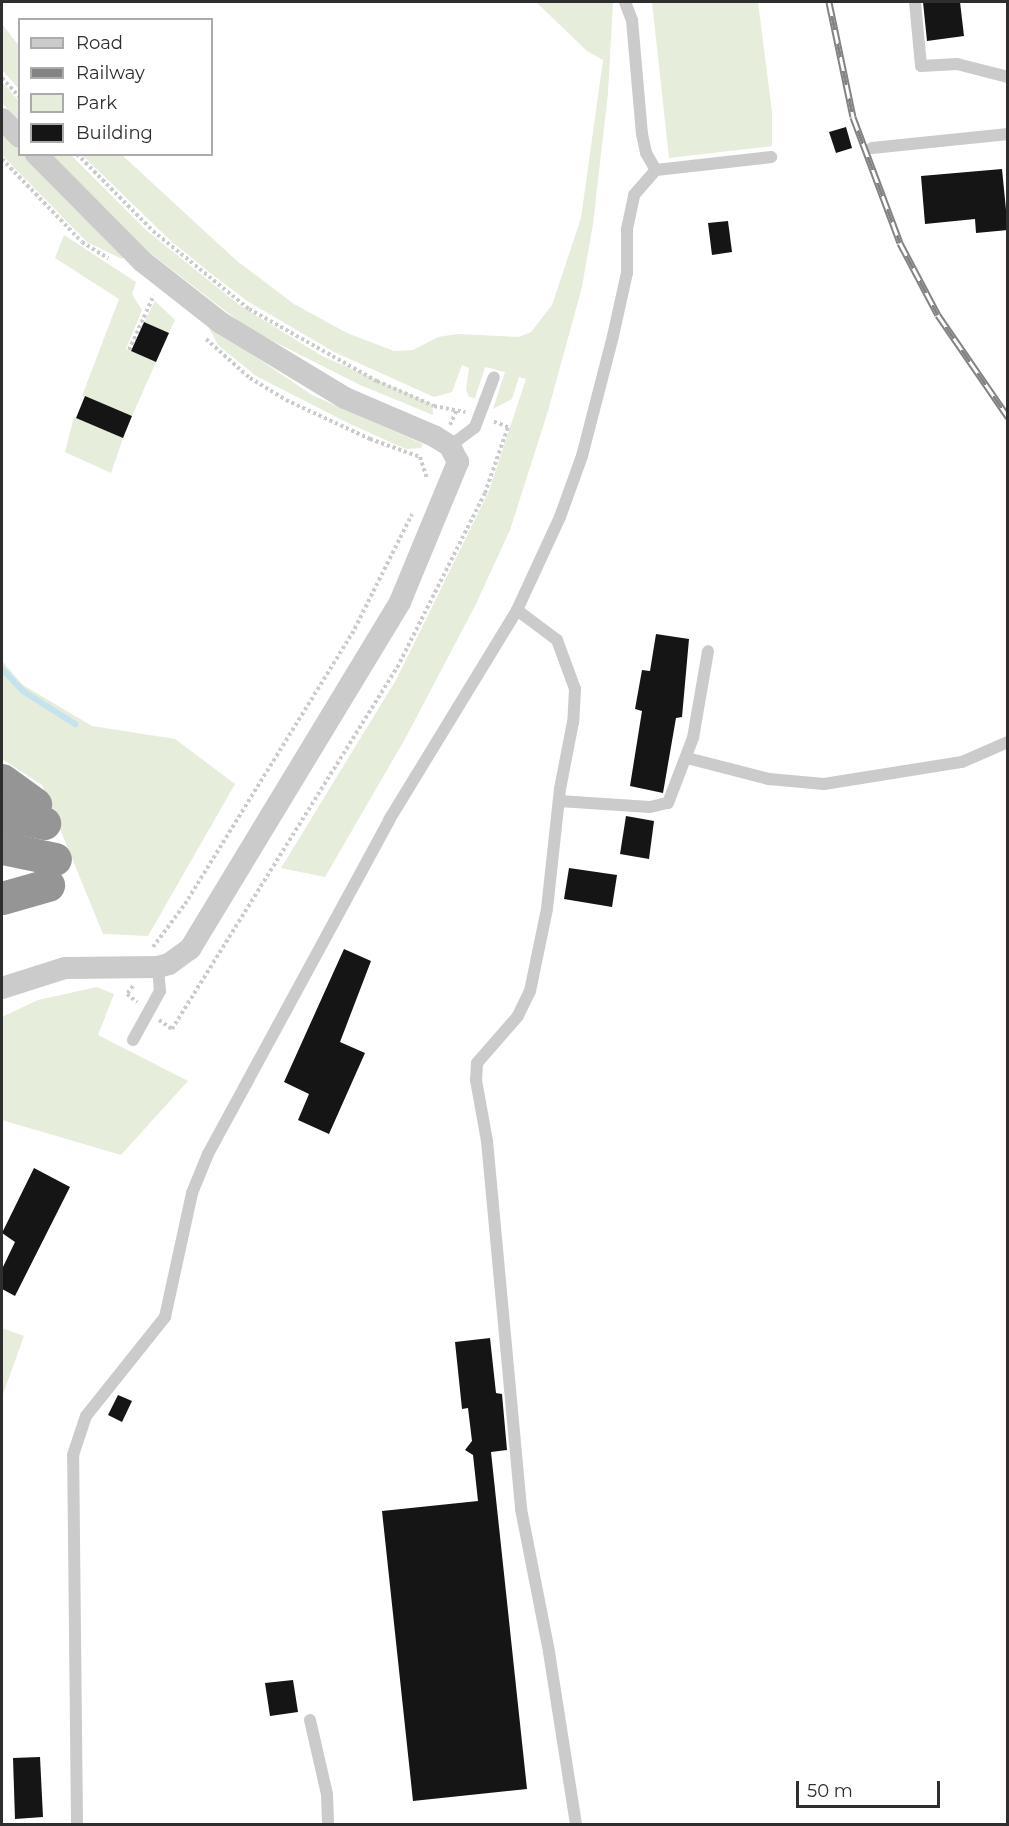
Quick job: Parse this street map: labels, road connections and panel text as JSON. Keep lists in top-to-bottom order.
{
  "legend": [
    "Road",
    "Railway",
    "Park",
    "Building"
  ],
  "scale_bar": "50 m"
}
